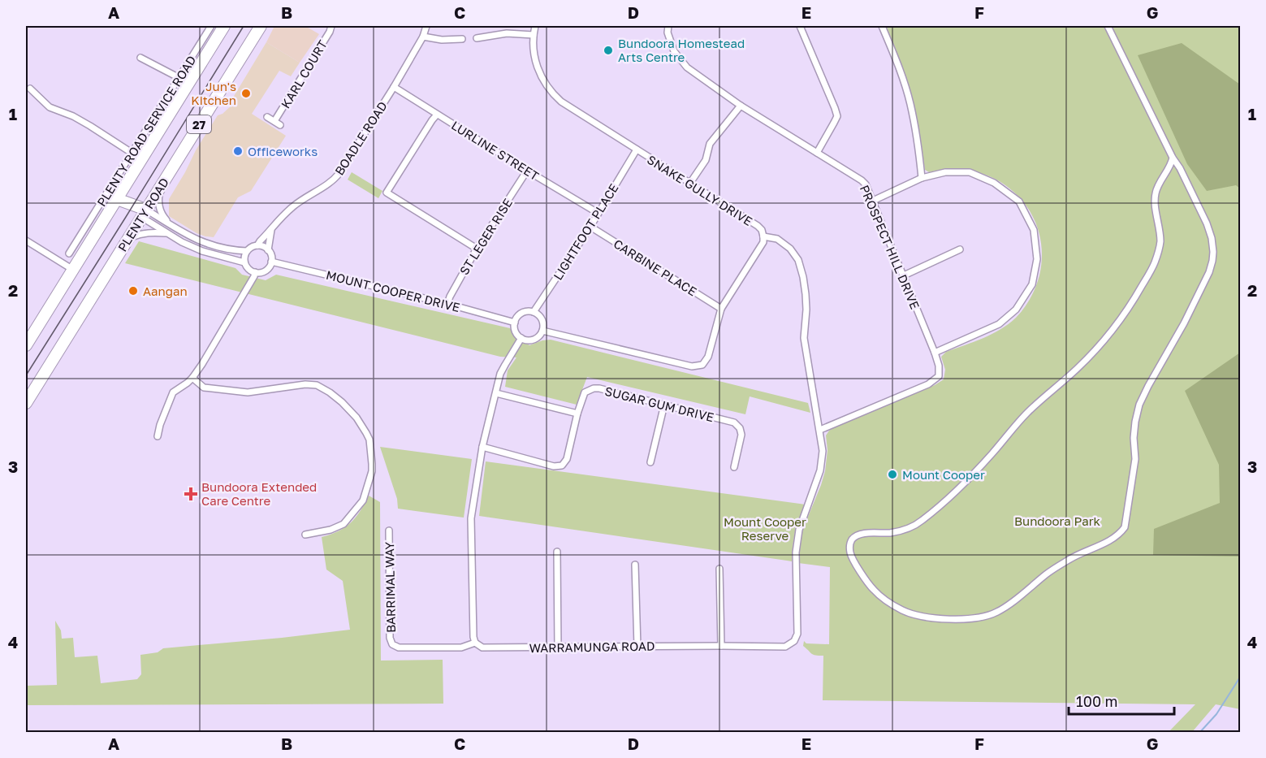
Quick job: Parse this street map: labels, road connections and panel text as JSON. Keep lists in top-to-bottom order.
{
  "streets": {
    "highway": ["27", "PLENTY ROAD"],
    "street": [
      "KARL COURT",
      "PLENTY ROAD SERVICE ROAD",
      "BOADLE ROAD",
      "LURLINE STREET",
      "SNAKE GULLY DRIVE",
      "LIGHTFOOT PLACE",
      "ST LEGER RISE",
      "PROSPECT HILL DRIVE",
      "CARBINE PLACE",
      "MOUNT COOPER DRIVE",
      "SUGAR GUM DRIVE",
      "BARRIMAL WAY",
      "WARRAMUNGA ROAD"
    ]
  },
  "crossings": [
    ["BOADLE ROAD", "LURLINE STREET"],
    ["BOADLE ROAD", "MOUNT COOPER DRIVE"],
    ["LURLINE STREET", "LIGHTFOOT PLACE"],
    ["LURLINE STREET", "ST LEGER RISE"],
    ["SNAKE GULLY DRIVE", "LIGHTFOOT PLACE"],
    ["SNAKE GULLY DRIVE", "PROSPECT HILL DRIVE"],
    ["SNAKE GULLY DRIVE", "WARRAMUNGA ROAD"],
    ["LIGHTFOOT PLACE", "CARBINE PLACE"],
    ["LIGHTFOOT PLACE", "MOUNT COOPER DRIVE"],
    ["ST LEGER RISE", "MOUNT COOPER DRIVE"],
    ["BARRIMAL WAY", "WARRAMUNGA ROAD"]
  ],
  "parks": ["Bundoora Park", "Mount Cooper Reserve"],
  "places": {
    "other": [
      "Bundoora Homestead Arts Centre",
      "Jun's Kitchen",
      "Officeworks",
      "Aangan",
      "Mount Cooper"
    ],
    "health": ["Bundoora Extended Care Centre"]
  },
  "scale_bar": "100 m",
  "grid": {
    "columns": [
      "A",
      "B",
      "C",
      "D",
      "E",
      "F",
      "G"
    ],
    "rows": [
      "1",
      "2",
      "3",
      "4"
    ]
  }
}
